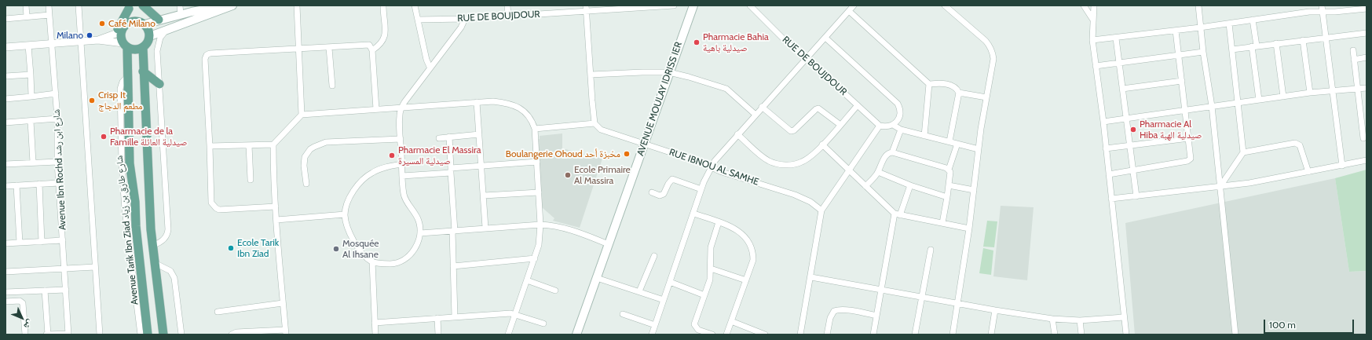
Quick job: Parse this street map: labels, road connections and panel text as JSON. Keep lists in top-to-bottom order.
{
  "streets": {
    "main road": ["AVENUE MOULAY IDRISS IER", "Avenue Tarik Ibn Ziad شارع طارق بن زياد"],
    "street": ["RUE DE BOUJDOUR", "RUE IBNOU AL SAMHE", "Avenue Ibn Rochd شارع ابن رشد"]
  },
  "crossings": [
    ["AVENUE MOULAY IDRISS IER", "RUE IBNOU AL SAMHE"]
  ],
  "places": [
    "Café Milano",
    "Milano",
    "Pharmacie Bahia صيدلية باهية",
    "Crisp It مطعم الدجاج",
    "Pharmacie Al Hiba صيدلية الهبة",
    "Pharmacie de la Famille صيدلية العائلة",
    "Boulangerie Ohoud مخبزة أحد",
    "Pharmacie El Massira صيدلية المسيرة",
    "Ecole Primaire Al Massira",
    "Ecole Tarik Ibn Ziad",
    "Mosquée Al Ihsane"
  ],
  "scale_bar": "100 m",
  "north": "bottom right"
}
